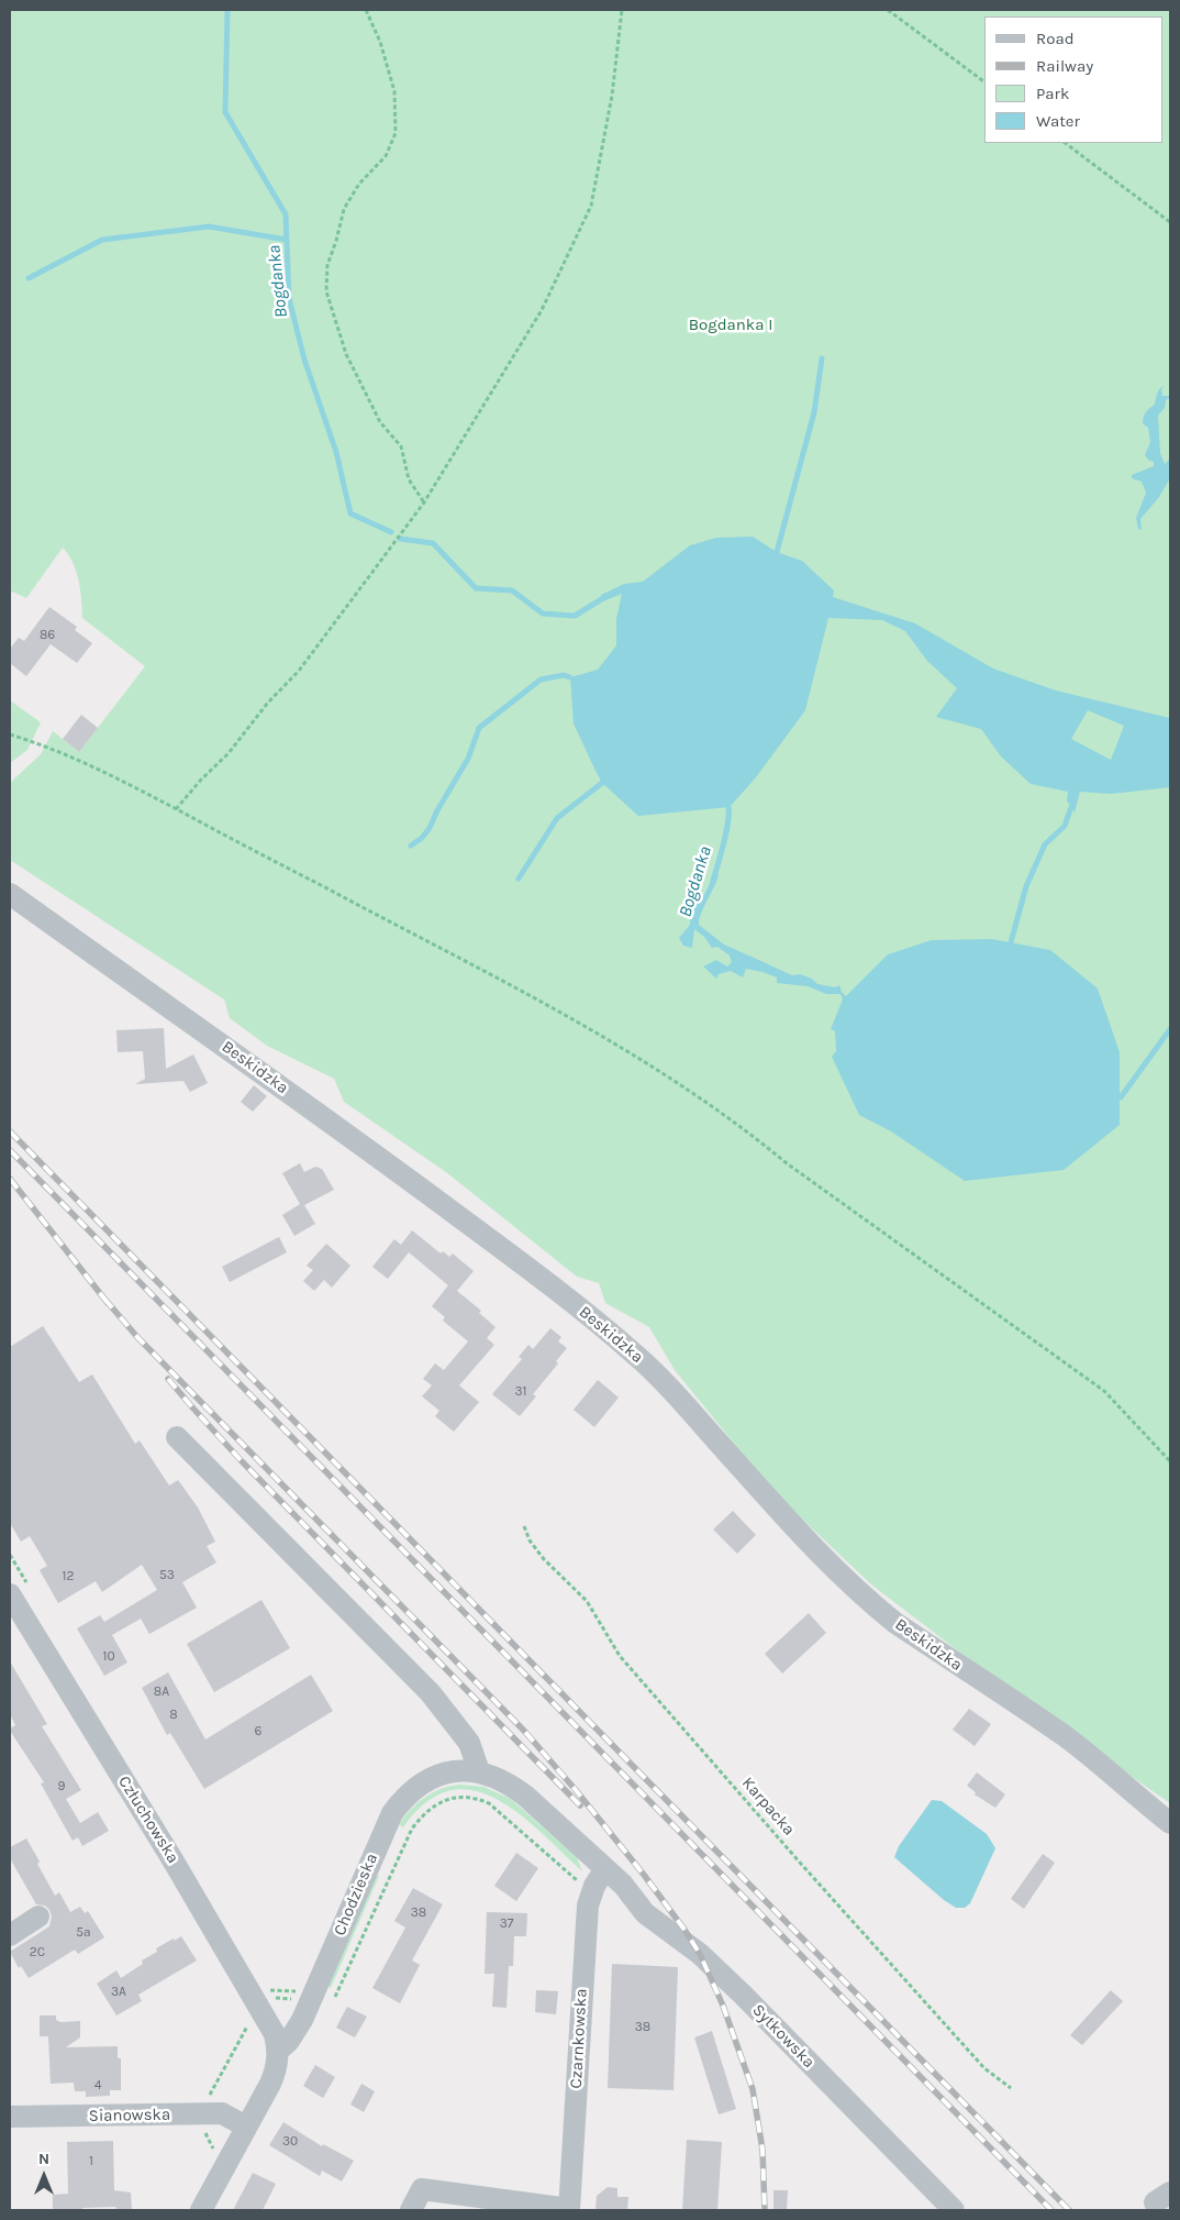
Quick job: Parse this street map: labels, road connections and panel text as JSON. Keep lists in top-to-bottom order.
{
  "streets": {
    "street": [
      "Beskidzka",
      "Człuchowska",
      "Chodzieska",
      "Sytkowska",
      "Czarnkowska",
      "Sianowska"
    ],
    "path": ["Karpacka"]
  },
  "crossings": [
    ["Człuchowska", "Chodzieska"],
    ["Chodzieska", "Sytkowska"],
    ["Chodzieska", "Czarnkowska"],
    ["Chodzieska", "Sianowska"],
    ["Sytkowska", "Czarnkowska"]
  ],
  "water": ["Bogdanka"],
  "parks": ["Bogdanka I"],
  "house_numbers": [
    "86",
    "31",
    "53",
    "12",
    "10",
    "8A",
    "8",
    "6",
    "9",
    "38",
    "37",
    "5a",
    "2C",
    "3A",
    "38",
    "4",
    "30",
    "1"
  ],
  "legend": [
    "Road",
    "Railway",
    "Park",
    "Water"
  ],
  "north": "top"
}
